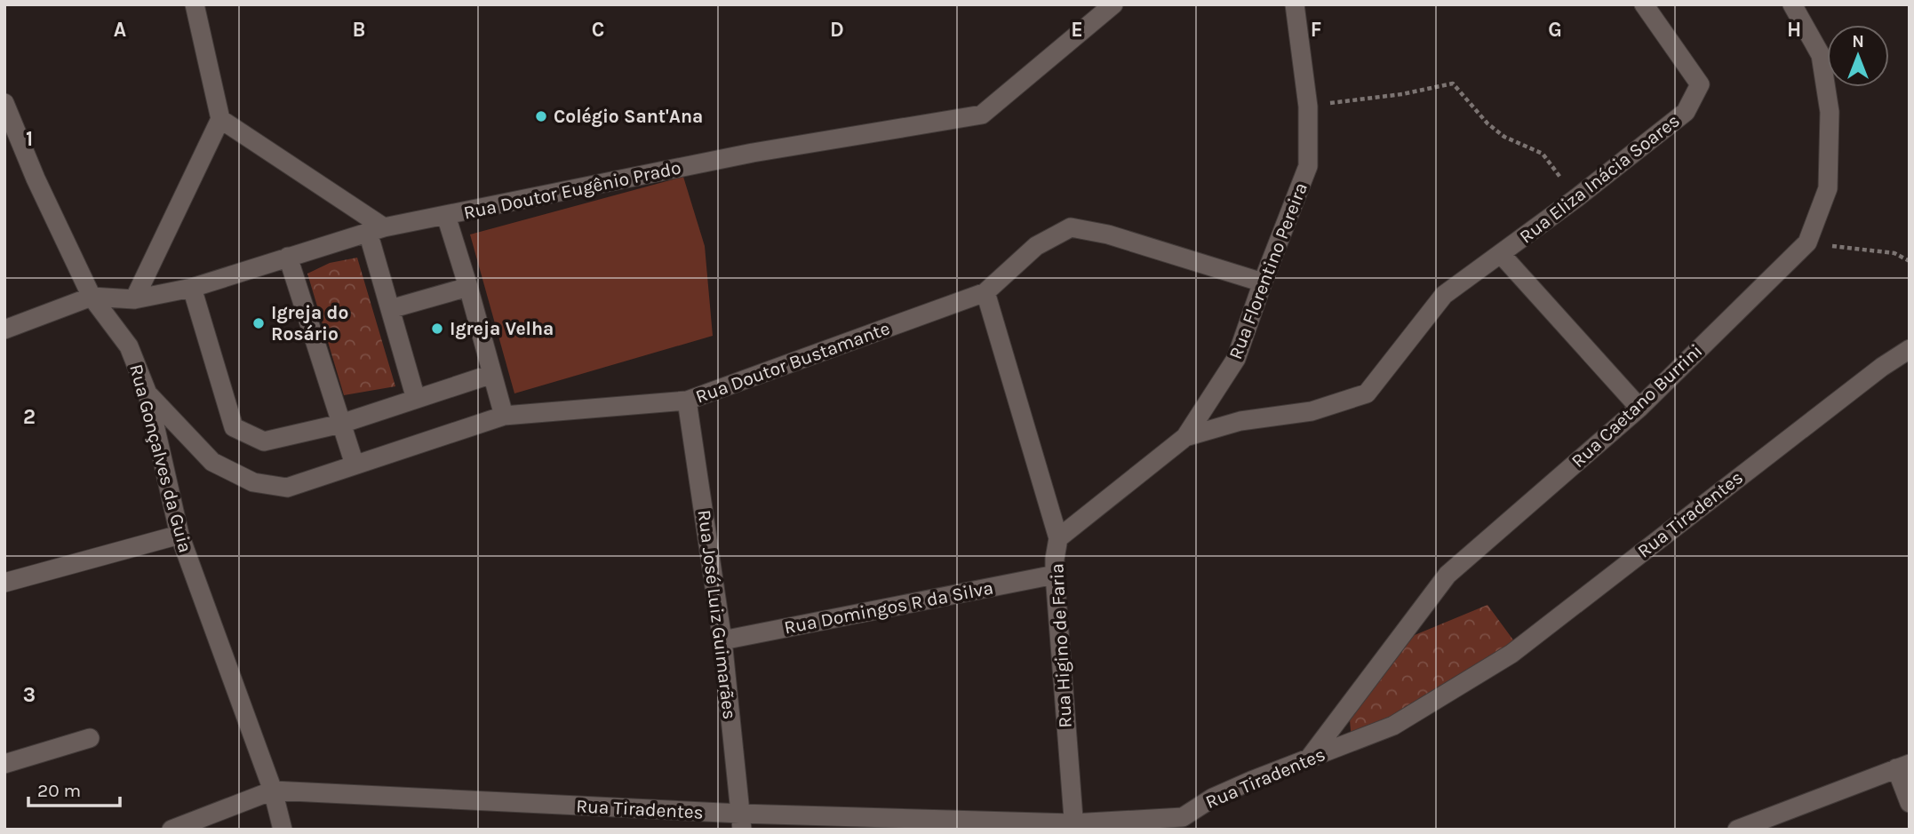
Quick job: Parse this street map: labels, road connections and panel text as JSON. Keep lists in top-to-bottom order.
{
  "streets": {
    "street": [
      "Rua Eliza Inácia Soares",
      "Rua Doutor Eugênio Prado",
      "Rua Florentino Pereira",
      "Rua Doutor Bustamante",
      "Rua Caetano Burrini",
      "Rua Gonçalves da Guia",
      "Rua Tiradentes",
      "Rua Domingos R da Silva",
      "Rua José Luiz Guimarães",
      "Rua Higino de Faria"
    ]
  },
  "crossings": [
    ["Rua Eliza Inácia Soares", "Rua Florentino Pereira"],
    ["Rua Eliza Inácia Soares", "Rua Caetano Burrini"],
    ["Rua Doutor Eugênio Prado", "Rua Gonçalves da Guia"],
    ["Rua Florentino Pereira", "Rua Doutor Bustamante"],
    ["Rua Florentino Pereira", "Rua Higino de Faria"],
    ["Rua Doutor Bustamante", "Rua Gonçalves da Guia"],
    ["Rua Doutor Bustamante", "Rua José Luiz Guimarães"],
    ["Rua Doutor Bustamante", "Rua Higino de Faria"],
    ["Rua Caetano Burrini", "Rua Tiradentes"],
    ["Rua Gonçalves da Guia", "Rua Tiradentes"],
    ["Rua Tiradentes", "Rua José Luiz Guimarães"],
    ["Rua Tiradentes", "Rua Higino de Faria"],
    ["Rua Domingos R da Silva", "Rua José Luiz Guimarães"],
    ["Rua Domingos R da Silva", "Rua Higino de Faria"]
  ],
  "places": ["Colégio Sant'Ana", "Igreja do Rosário", "Igreja Velha"],
  "scale_bar": "20 m",
  "north": "top",
  "grid": {
    "columns": [
      "A",
      "B",
      "C",
      "D",
      "E",
      "F",
      "G",
      "H"
    ],
    "rows": ["1", "2", "3"]
  }
}
